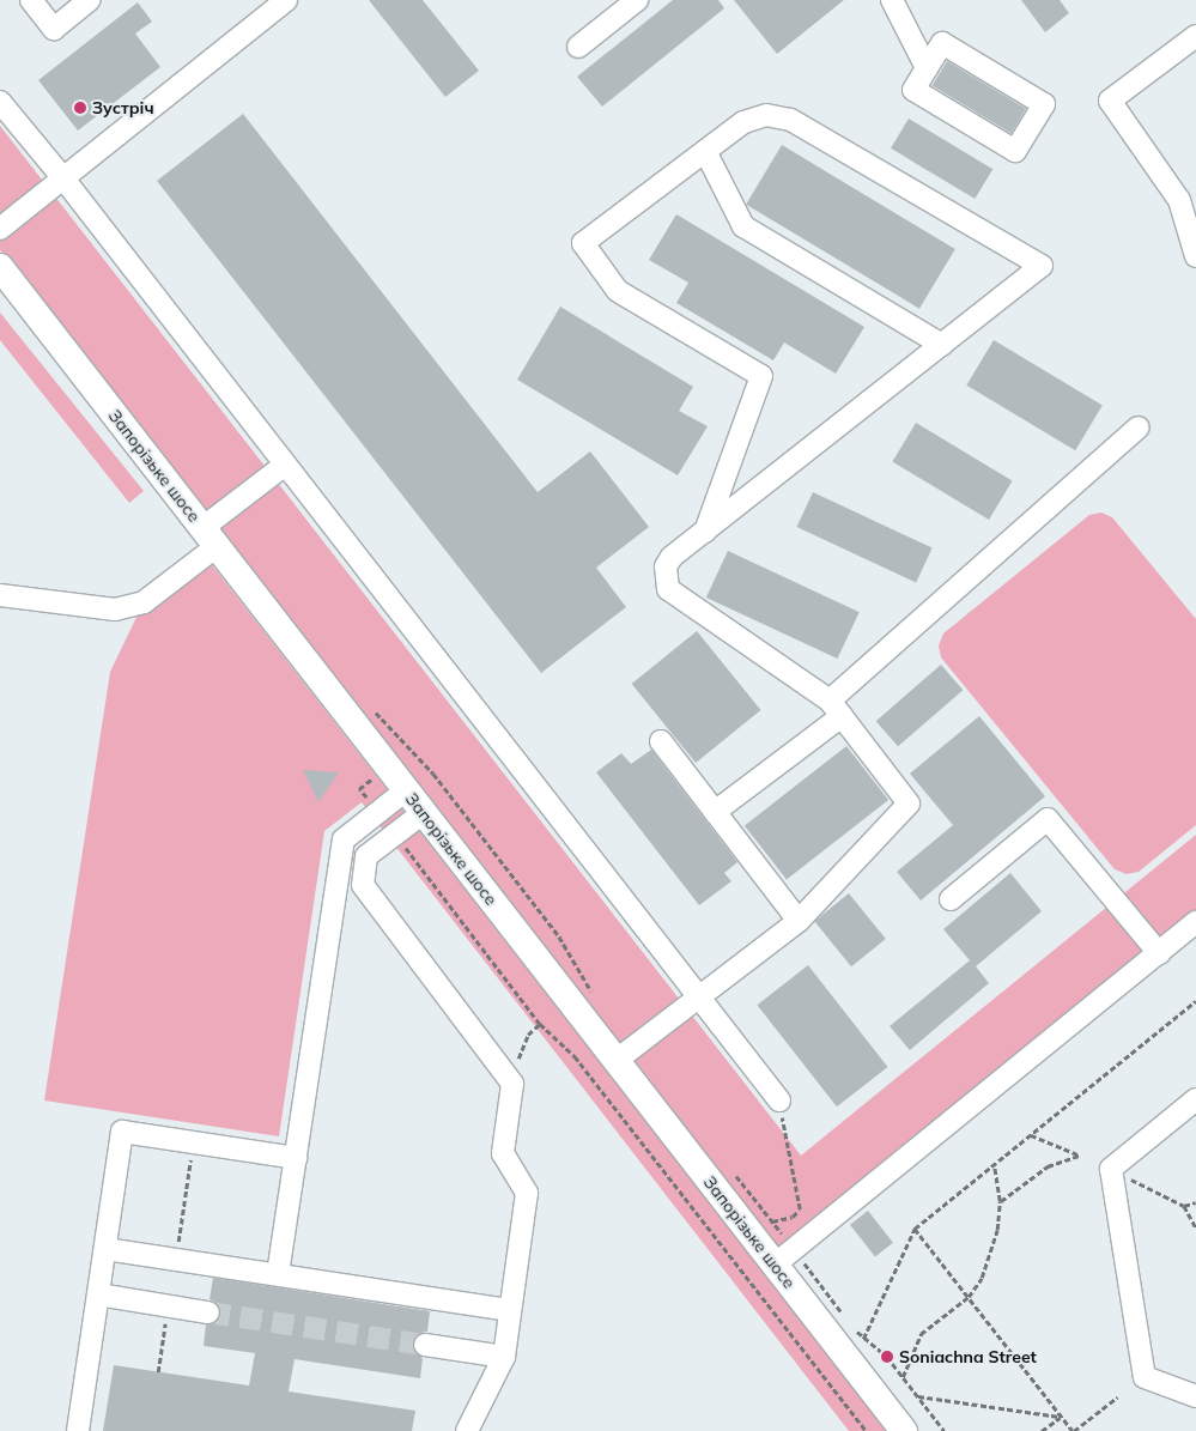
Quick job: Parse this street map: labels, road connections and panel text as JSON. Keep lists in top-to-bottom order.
{
  "streets": {
    "main road": ["Запорізьке шосе"]
  },
  "places": ["Зустріч", "Soniachna Street"]
}
